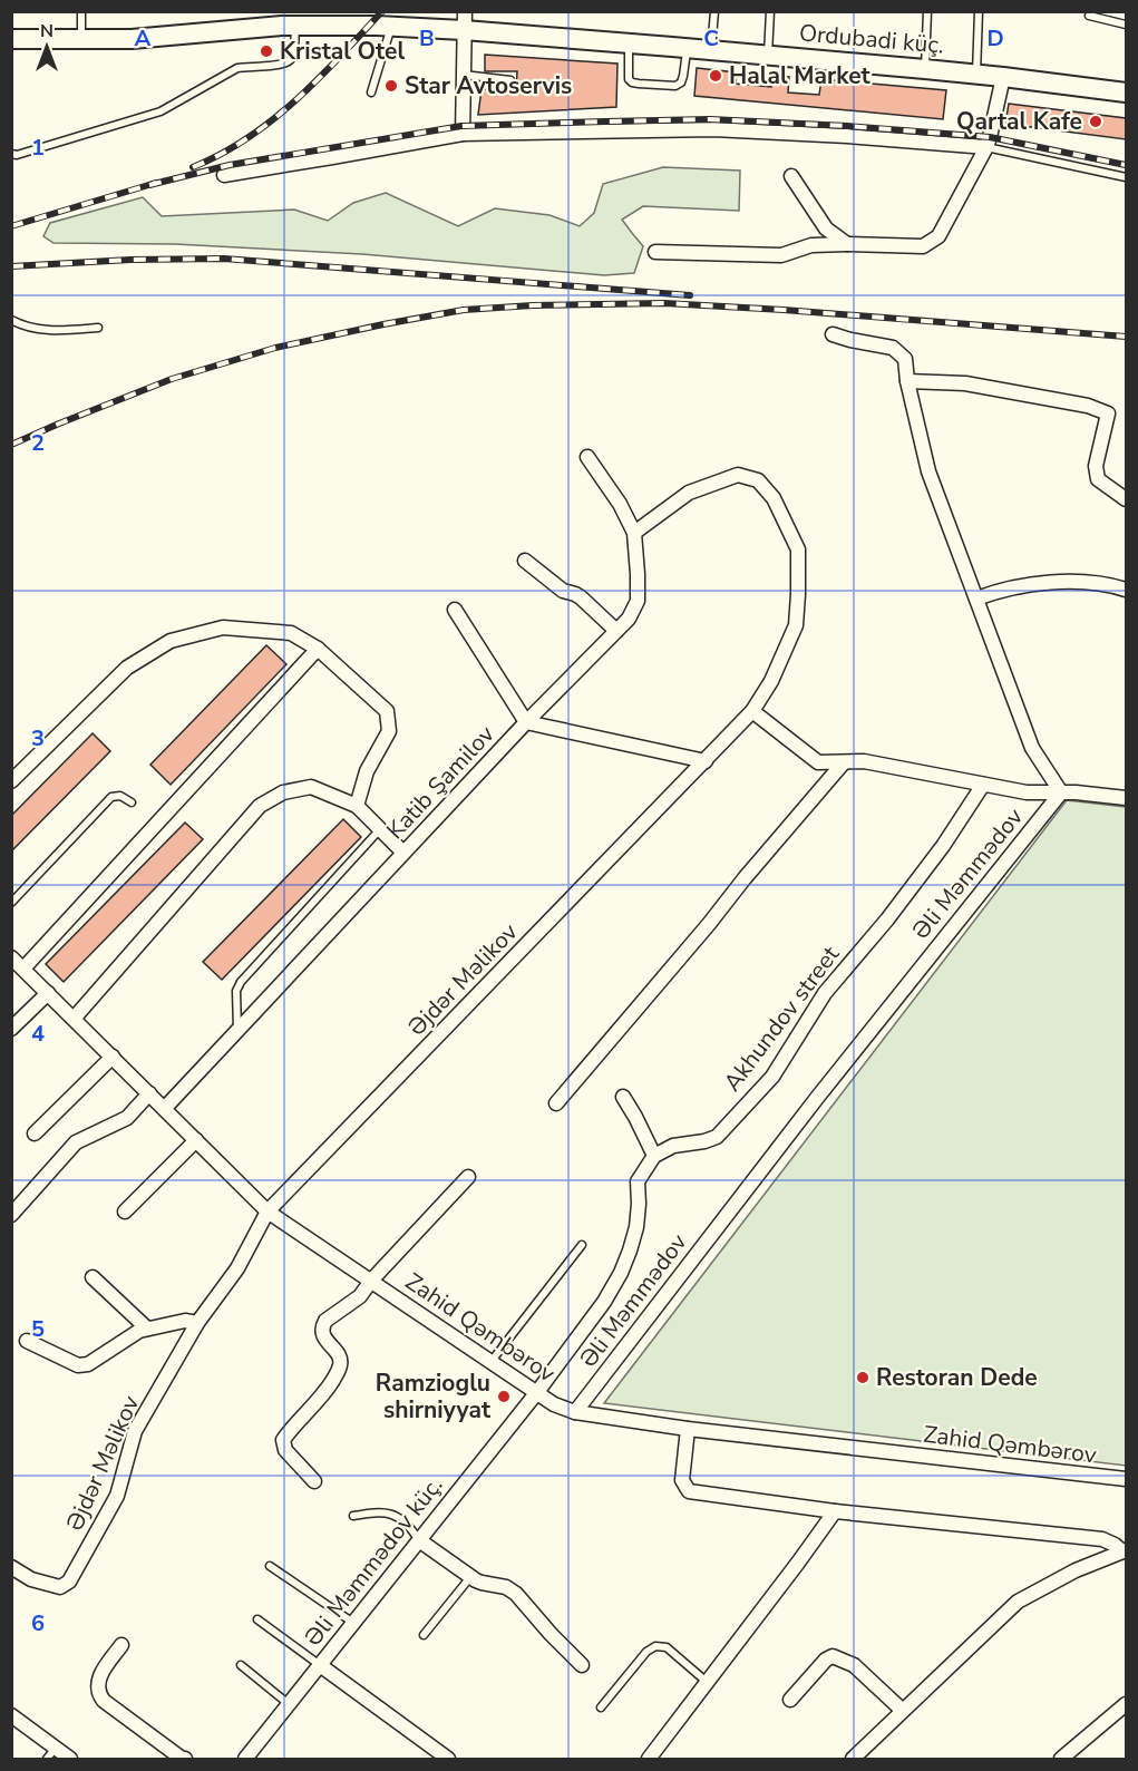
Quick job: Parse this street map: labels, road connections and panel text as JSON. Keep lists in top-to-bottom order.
{
  "streets": {
    "main road": ["Ordubadi küç."],
    "street": [
      "Katib Şamilov",
      "Əli Məmmədov",
      "Əjdər Məlikov",
      "Akhundov street",
      "Zahid Qəmbərov",
      "Əli Məmmədov küç."
    ]
  },
  "crossings": [
    ["Katib Şamilov", "Əjdər Məlikov"],
    ["Katib Şamilov", "Zahid Qəmbərov"],
    ["Əli Məmmədov", "Zahid Qəmbərov"],
    ["Əjdər Məlikov", "Zahid Qəmbərov"],
    ["Zahid Qəmbərov", "Əli Məmmədov küç."]
  ],
  "places": [
    "Kristal Otel",
    "Halal Market",
    "Star Avtoservis",
    "Qartal Kafe",
    "Restoran Dede",
    "Ramzioglu shirniyyat"
  ],
  "north": "top",
  "grid": {
    "columns": [
      "A",
      "B",
      "C",
      "D"
    ],
    "rows": [
      "1",
      "2",
      "3",
      "4",
      "5",
      "6"
    ]
  }
}
